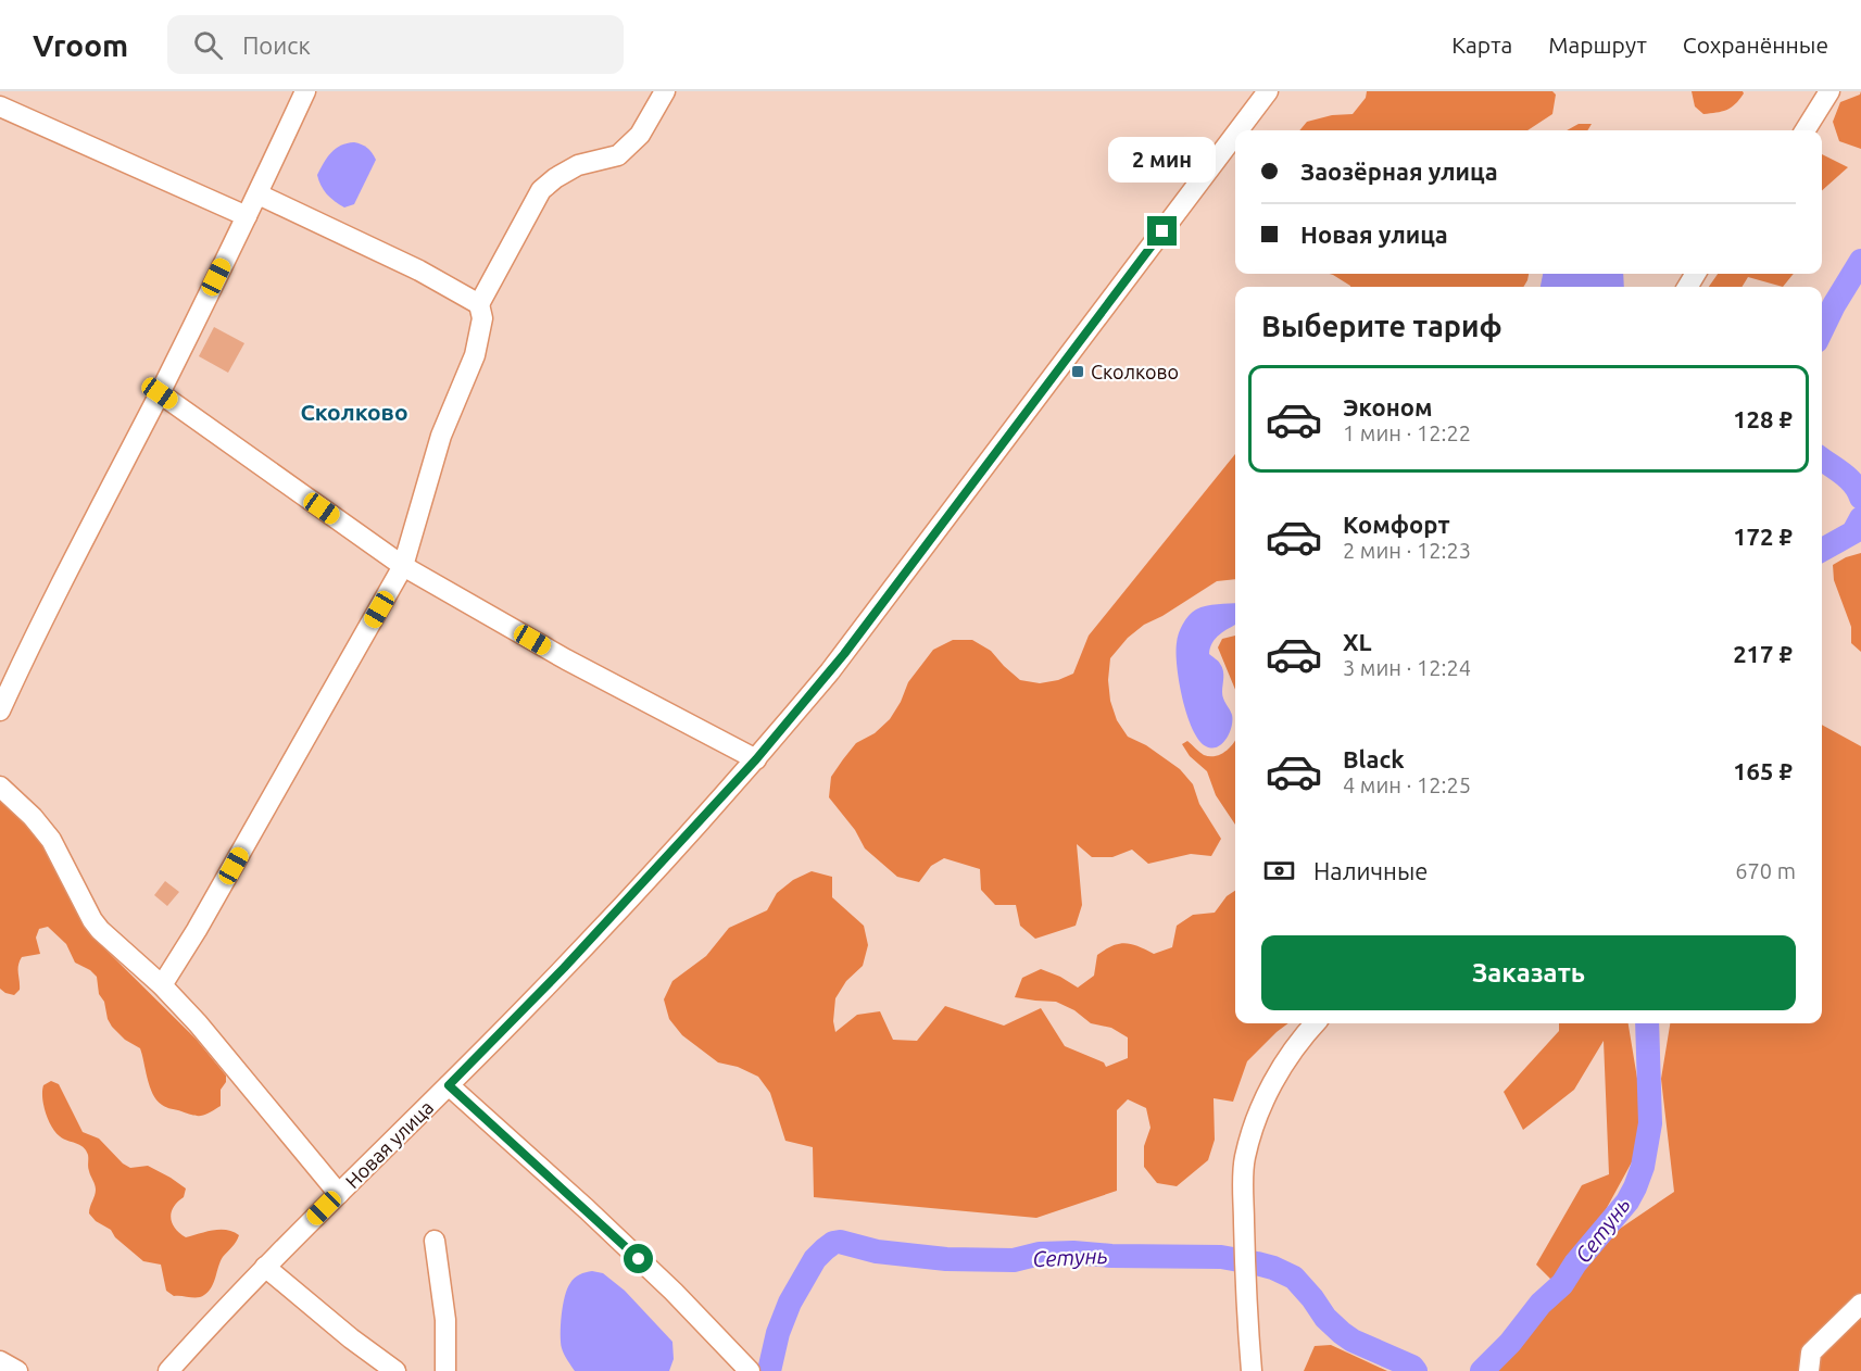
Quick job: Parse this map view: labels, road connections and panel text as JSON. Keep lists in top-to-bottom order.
{
  "streets": {
    "street": ["Новая улица"]
  },
  "districts": ["Сколково"],
  "water": ["Сетунь"],
  "places": {
    "transit": ["Сколково"]
  },
  "page": {
    "header": "Vroom",
    "search": "Поиск",
    "nav": ["Карта", "Маршрут", "Сохранённые"],
    "banner": ["Заозёрная улица", "Новая улица"],
    "bubble": "2 мин",
    "heading": "Выберите тариф",
    "list": [
      {
        "name": "Эконом",
        "note": "1 мин · 12:22",
        "value": "128 ₽"
      },
      {
        "name": "Комфорт",
        "note": "2 мин · 12:23",
        "value": "172 ₽"
      },
      {
        "name": "XL",
        "note": "3 мин · 12:24",
        "value": "217 ₽"
      },
      {
        "name": "Black",
        "note": "4 мин · 12:25",
        "value": "165 ₽"
      }
    ],
    "pay": ["Наличные", "670 m"],
    "buttons": "Заказать"
  }
}
